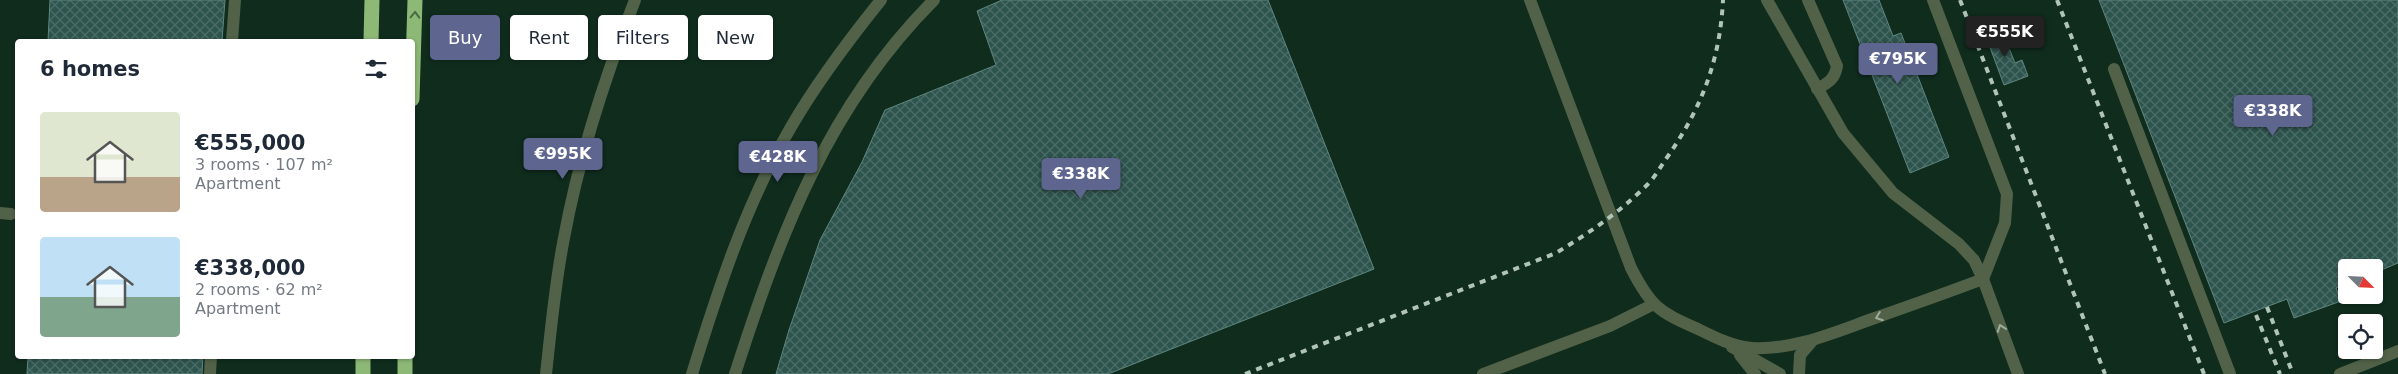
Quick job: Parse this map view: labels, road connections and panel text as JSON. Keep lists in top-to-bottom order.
{
  "north": "bottom right",
  "page": {
    "chip": [
      "Buy",
      "Rent",
      "Filters",
      "New"
    ],
    "price": [
      "€555K",
      "€795K",
      "€338K",
      "€995K",
      "€428K",
      "€338K"
    ],
    "heading": "6 homes",
    "list": [
      {
        "name": "€555,000",
        "note": "3 rooms · 107 m² · Apartment"
      },
      {
        "name": "€338,000",
        "note": "2 rooms · 62 m² · Apartment"
      }
    ]
  }
}
